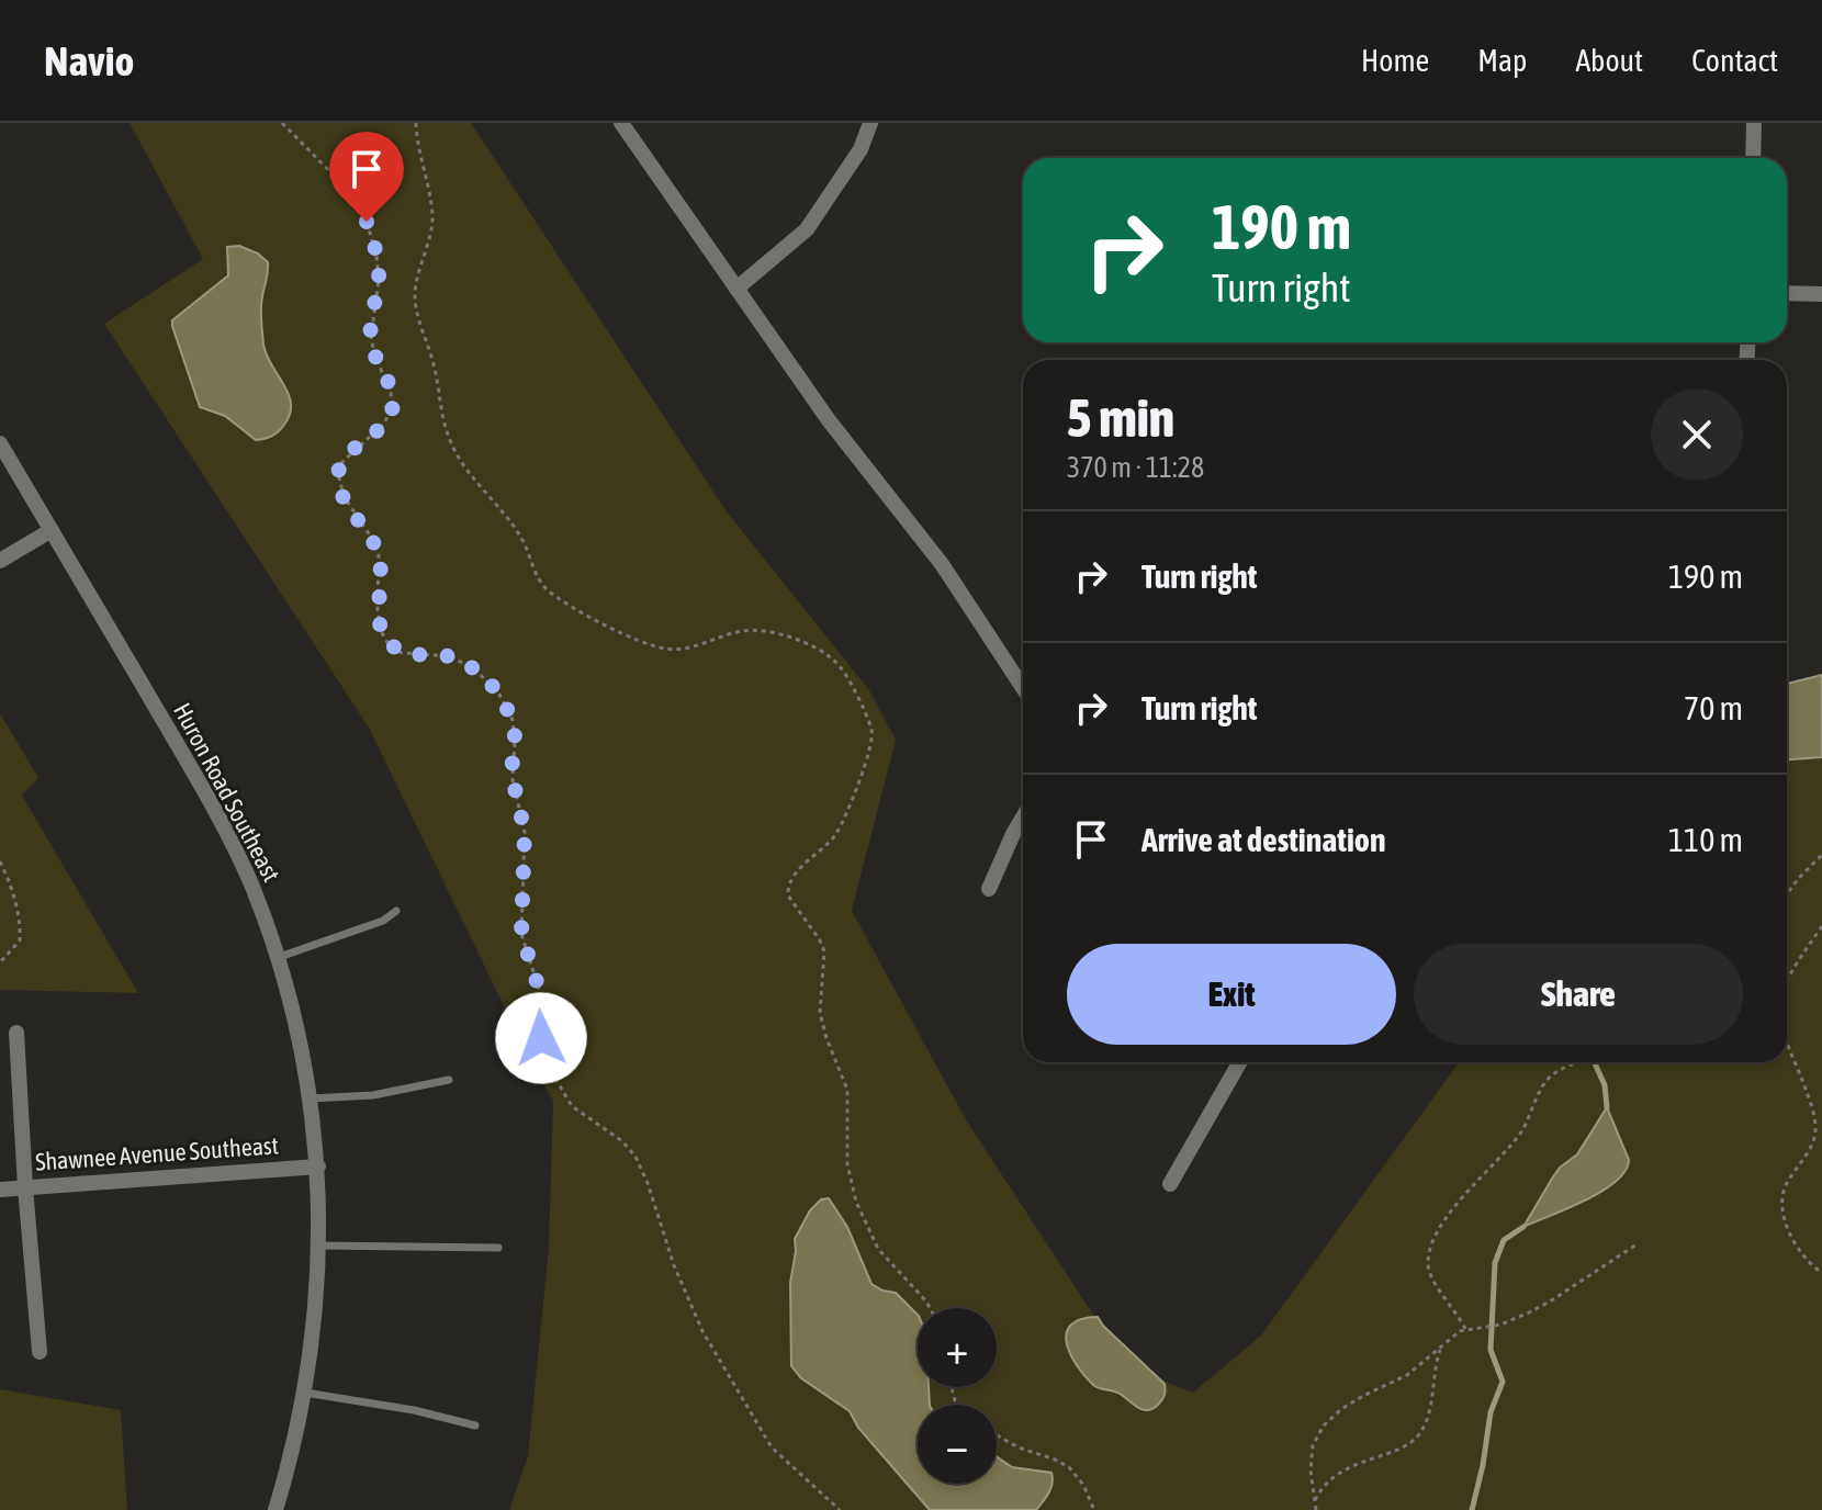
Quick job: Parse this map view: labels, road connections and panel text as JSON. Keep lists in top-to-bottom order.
{
  "streets": {
    "street": ["Huron Road Southeast", "Shawnee Avenue Southeast"]
  },
  "crossings": [
    ["Huron Road Southeast", "Shawnee Avenue Southeast"]
  ],
  "page": {
    "header": "Navio",
    "nav": [
      "Home",
      "Map",
      "About",
      "Contact"
    ],
    "turn": ["190 m", "Turn right"],
    "heading": ["5 min", "370 m · 11:28"],
    "list": [
      {
        "name": "Turn right",
        "value": "190 m"
      },
      {
        "name": "Turn right",
        "value": "70 m"
      },
      {
        "name": "Arrive at destination",
        "value": "110 m"
      }
    ],
    "buttons": ["Exit", "Share"],
    "map_buttons": ["+", "−"]
  }
}
